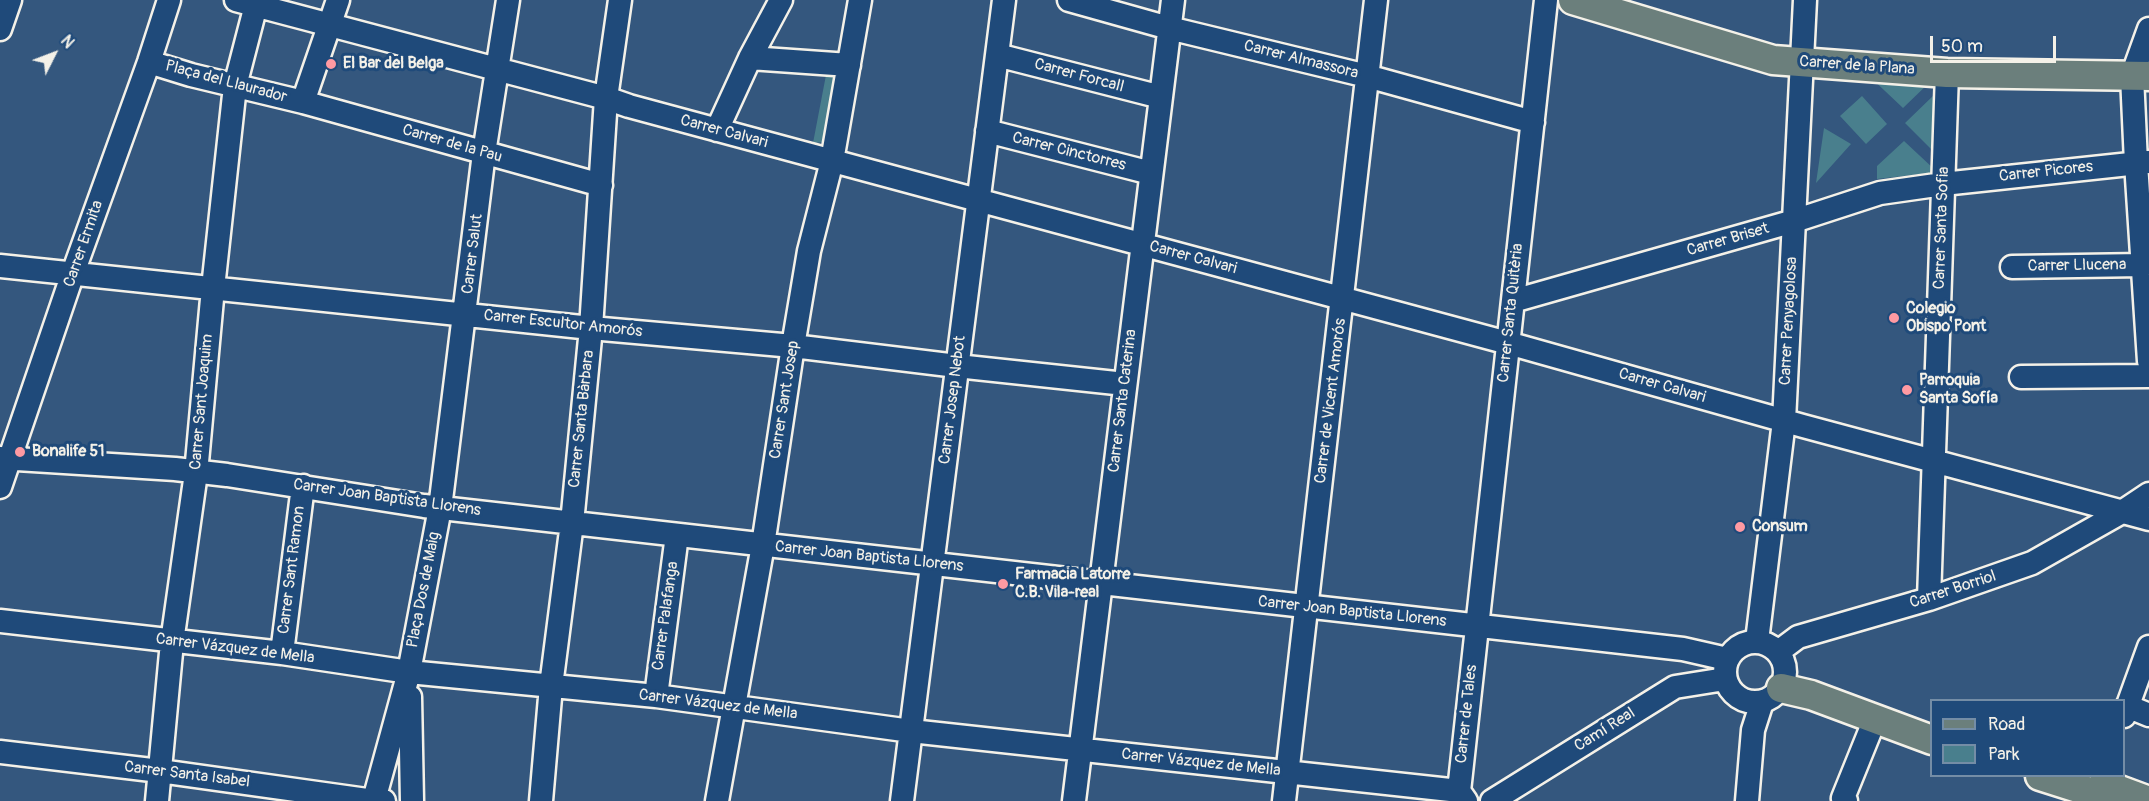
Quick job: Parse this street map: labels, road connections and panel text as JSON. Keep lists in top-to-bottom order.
{
  "streets": {
    "main road": ["Carrer de la Plana"],
    "street": [
      "Carrer Almassora",
      "Carrer Forcall",
      "Plaça del Llaurador",
      "Carrer Calvari",
      "Carrer de la Pau",
      "Carrer Cinctorres",
      "Carrer Picores",
      "Carrer Santa Sofia",
      "Carrer Briset",
      "Carrer Ermita",
      "Carrer Salut",
      "Carrer Llucena",
      "Carrer Santa Quitèria",
      "Carrer Penyagolosa",
      "Carrer Escultor Amorós",
      "Carrer Sant Josep",
      "Carrer Josep Nebot",
      "Carrer Santa Caterina",
      "Carrer de Vicent Amorós",
      "Carrer Sant Joaquim",
      "Carrer Santa Bàrbara",
      "Carrer Joan Baptista Llorens",
      "Carrer Sant Ramon",
      "Plaça Dos de Maig",
      "Carrer Borriol",
      "Carrer Palafanga",
      "Carrer Vázquez de Mella",
      "Carrer de Tales",
      "Camí Real",
      "Carrer Santa Isabel"
    ]
  },
  "crossings": [
    ["Carrer Almassora", "Carrer Santa Quitèria"],
    ["Carrer Almassora", "Carrer Santa Caterina"],
    ["Carrer Almassora", "Carrer de Vicent Amorós"],
    ["Carrer de la Plana", "Carrer Santa Sofia"],
    ["Carrer de la Plana", "Carrer Penyagolosa"],
    ["Carrer Forcall", "Carrer Josep Nebot"],
    ["Carrer Forcall", "Carrer Santa Caterina"],
    ["Plaça del Llaurador", "Carrer Calvari"],
    ["Plaça del Llaurador", "Carrer de la Pau"],
    ["Plaça del Llaurador", "Carrer Ermita"],
    ["Plaça del Llaurador", "Carrer Sant Joaquim"],
    ["Carrer Calvari", "Carrer Santa Sofia"],
    ["Carrer Calvari", "Carrer Salut"],
    ["Carrer Calvari", "Carrer Santa Quitèria"],
    ["Carrer Calvari", "Carrer Penyagolosa"],
    ["Carrer Calvari", "Carrer Sant Josep"],
    ["Carrer Calvari", "Carrer Josep Nebot"],
    ["Carrer Calvari", "Carrer Santa Caterina"],
    ["Carrer Calvari", "Carrer de Vicent Amorós"],
    ["Carrer Calvari", "Carrer Sant Joaquim"],
    ["Carrer Calvari", "Carrer Santa Bàrbara"],
    ["Carrer Calvari", "Carrer Borriol"],
    ["Carrer de la Pau", "Carrer Salut"],
    ["Carrer de la Pau", "Carrer Santa Bàrbara"],
    ["Carrer Cinctorres", "Carrer Josep Nebot"],
    ["Carrer Cinctorres", "Carrer Santa Caterina"],
    ["Carrer Picores", "Carrer Santa Sofia"],
    ["Carrer Picores", "Carrer Briset"],
    ["Carrer Santa Sofia", "Carrer Briset"],
    ["Carrer Santa Sofia", "Carrer Borriol"],
    ["Carrer Briset", "Carrer Santa Quitèria"],
    ["Carrer Briset", "Carrer Penyagolosa"],
    ["Carrer Ermita", "Carrer Escultor Amorós"],
    ["Carrer Ermita", "Carrer Joan Baptista Llorens"],
    ["Carrer Salut", "Carrer Escultor Amorós"],
    ["Carrer Salut", "Carrer Joan Baptista Llorens"],
    ["Carrer Salut", "Plaça Dos de Maig"],
    ["Carrer Santa Quitèria", "Carrer Joan Baptista Llorens"],
    ["Carrer Santa Quitèria", "Carrer de Tales"],
    ["Carrer Escultor Amorós", "Carrer Sant Josep"],
    ["Carrer Escultor Amorós", "Carrer Josep Nebot"],
    ["Carrer Escultor Amorós", "Carrer Santa Caterina"],
    ["Carrer Escultor Amorós", "Carrer Sant Joaquim"],
    ["Carrer Escultor Amorós", "Carrer Santa Bàrbara"],
    ["Carrer Sant Josep", "Carrer Joan Baptista Llorens"],
    ["Carrer Sant Josep", "Carrer Vázquez de Mella"],
    ["Carrer Josep Nebot", "Carrer Joan Baptista Llorens"],
    ["Carrer Josep Nebot", "Carrer Vázquez de Mella"],
    ["Carrer Santa Caterina", "Carrer Joan Baptista Llorens"],
    ["Carrer Santa Caterina", "Carrer Vázquez de Mella"],
    ["Carrer de Vicent Amorós", "Carrer Joan Baptista Llorens"],
    ["Carrer de Vicent Amorós", "Carrer Vázquez de Mella"],
    ["Carrer Sant Joaquim", "Carrer Joan Baptista Llorens"],
    ["Carrer Sant Joaquim", "Carrer Vázquez de Mella"],
    ["Carrer Sant Joaquim", "Carrer Santa Isabel"],
    ["Carrer Santa Bàrbara", "Carrer Joan Baptista Llorens"],
    ["Carrer Santa Bàrbara", "Carrer Vázquez de Mella"],
    ["Carrer Joan Baptista Llorens", "Carrer Sant Ramon"],
    ["Carrer Joan Baptista Llorens", "Plaça Dos de Maig"],
    ["Carrer Joan Baptista Llorens", "Carrer Palafanga"],
    ["Carrer Joan Baptista Llorens", "Carrer de Tales"],
    ["Carrer Joan Baptista Llorens", "Camí Real"],
    ["Carrer Sant Ramon", "Carrer Vázquez de Mella"],
    ["Plaça Dos de Maig", "Carrer Vázquez de Mella"],
    ["Plaça Dos de Maig", "Carrer Santa Isabel"],
    ["Carrer Palafanga", "Carrer Vázquez de Mella"],
    ["Carrer Vázquez de Mella", "Carrer de Tales"]
  ],
  "places": [
    "El Bar del Belga",
    "Colegio Obispo Pont",
    "Parroquia Santa Sofía",
    "Bonalife 51",
    "Consum",
    "Farmacia Latorre C.B. Vila-real"
  ],
  "legend": ["Road", "Park"],
  "scale_bar": "50 m",
  "north": "top right"
}
